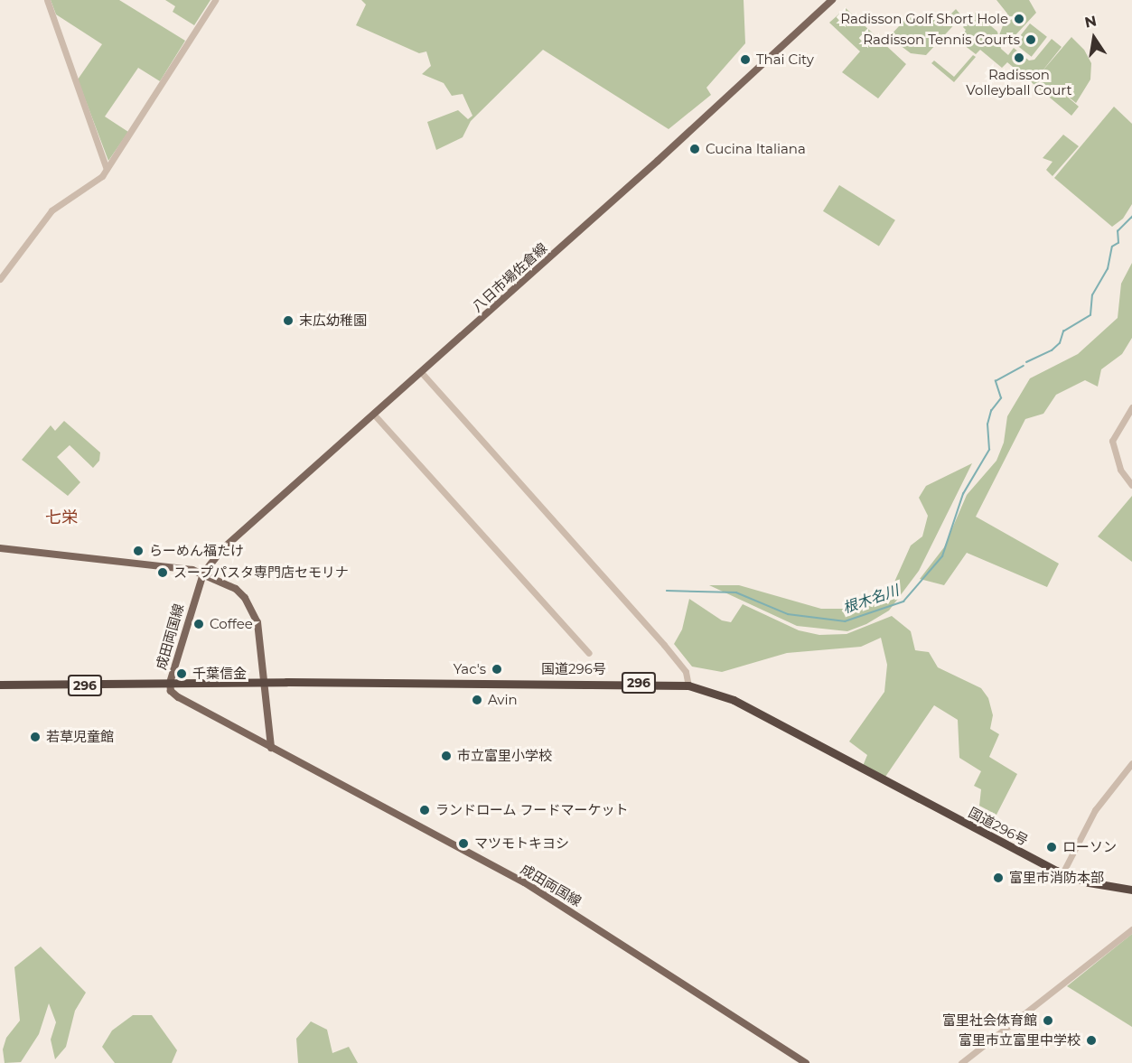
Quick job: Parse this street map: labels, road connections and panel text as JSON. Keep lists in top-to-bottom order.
{
  "streets": {
    "highway": ["国道296号", "296"],
    "main road": ["八日市場佐倉線", "成田両国線"]
  },
  "crossings": [
    ["八日市場佐倉線", "成田両国線"],
    ["成田両国線", "国道296号"]
  ],
  "districts": ["七栄"],
  "water": ["根木名川"],
  "places": [
    "Radisson Golf Short Hole",
    "Radisson Tennis Courts",
    "Radisson Volleyball Court",
    "Thai City",
    "Cucina Italiana",
    "末広幼稚園",
    "らーめん福たけ",
    "スープパスタ専門店セモリナ",
    "Coffee",
    "Yac's",
    "千葉信金",
    "Avin",
    "若草児童館",
    "市立富里小学校",
    "ランドローム フードマーケット",
    "マツモトキヨシ",
    "ローソン",
    "富里市消防本部",
    "富里社会体育館",
    "富里市立富里中学校"
  ],
  "north": "top"
}
